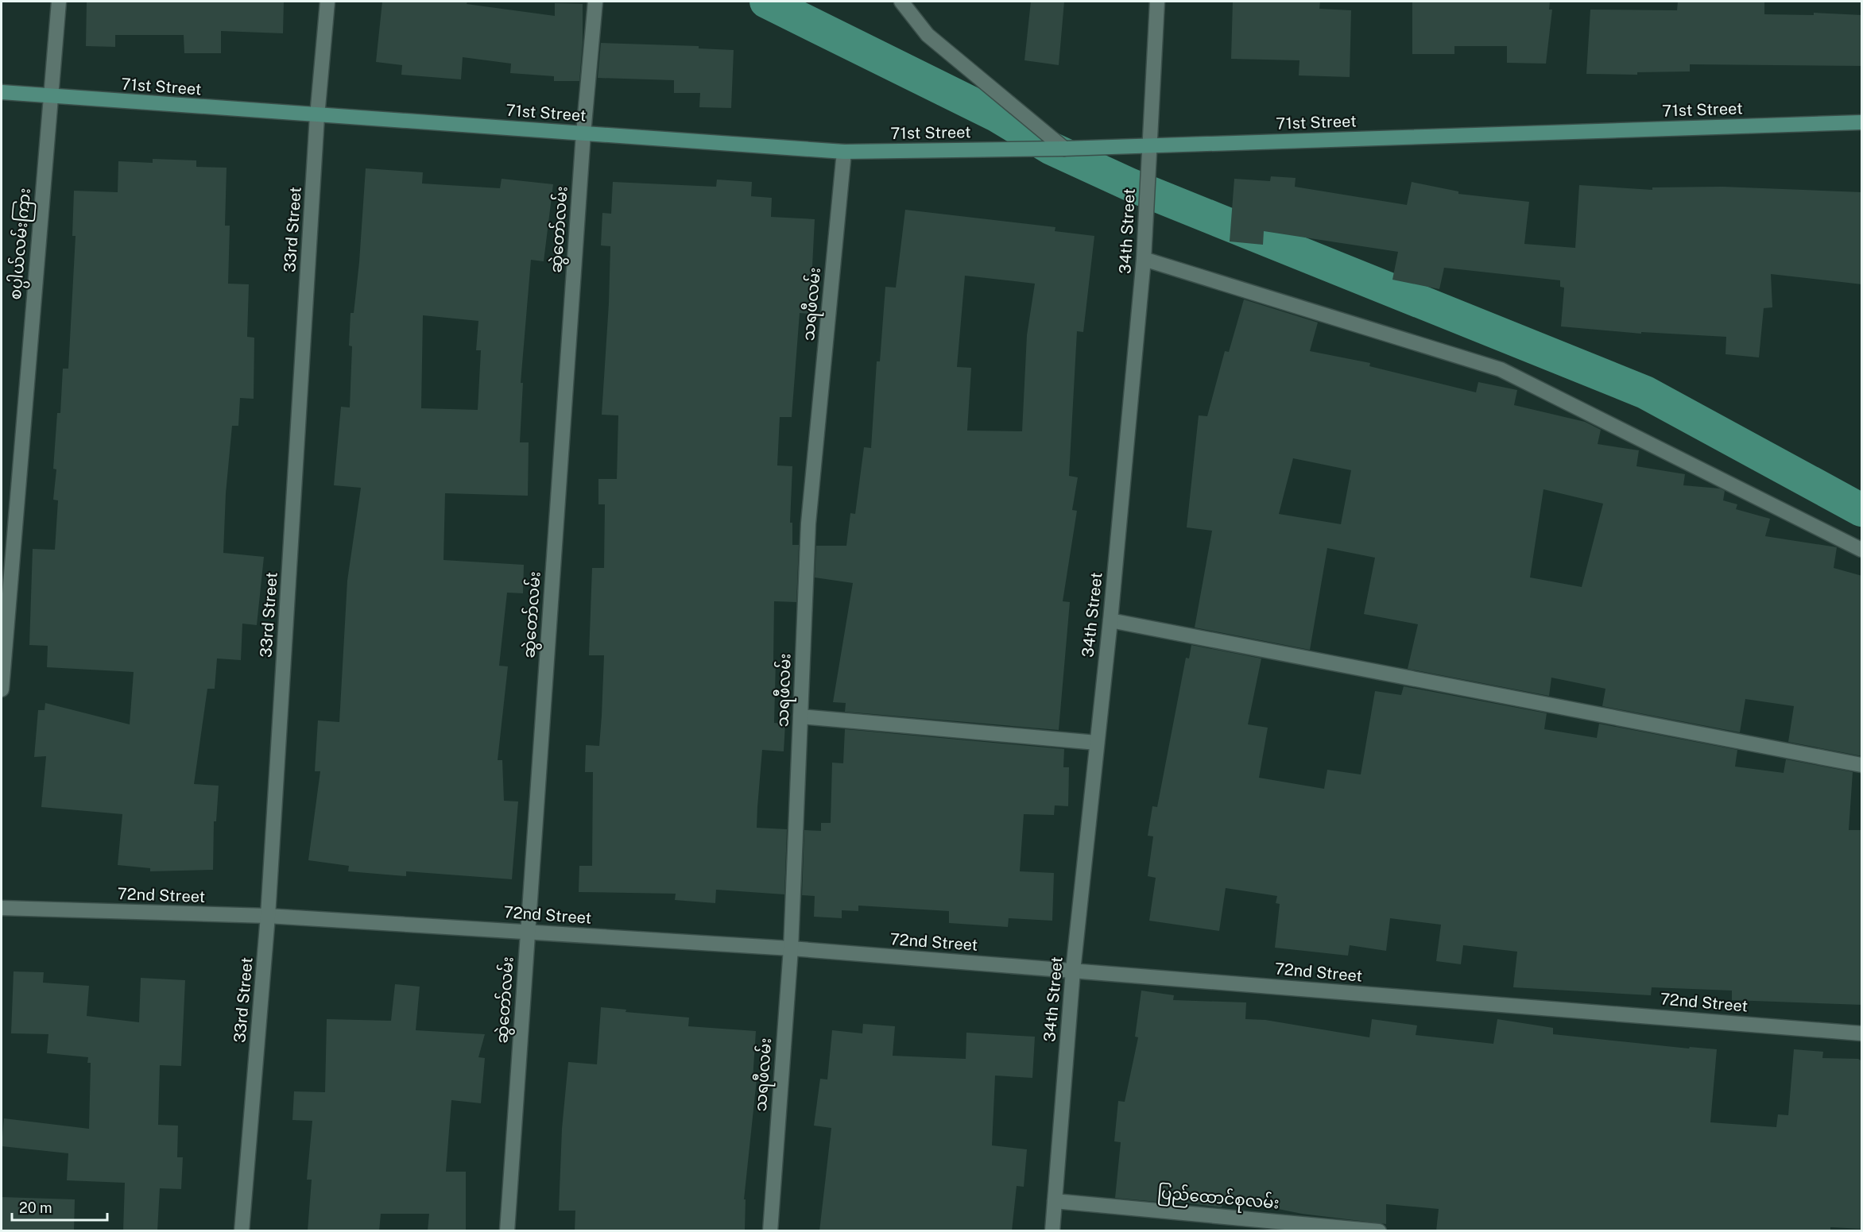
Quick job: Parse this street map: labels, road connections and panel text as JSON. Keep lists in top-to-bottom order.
{
  "streets": {
    "main road": ["71st Street"],
    "street": [
      "33rd Street",
      "ဆွဲတော်လမ်း",
      "34th Street",
      "စပ္ပါယ်လမ်းကြား",
      "သရဖီလမ်း",
      "72nd Street",
      "ပြည်ထောင်စုလမ်း"
    ]
  },
  "crossings": [
    ["71st Street", "33rd Street"],
    ["71st Street", "ဆွဲတော်လမ်း"],
    ["71st Street", "34th Street"],
    ["71st Street", "စပ္ပါယ်လမ်းကြား"],
    ["71st Street", "သရဖီလမ်း"],
    ["33rd Street", "72nd Street"],
    ["ဆွဲတော်လမ်း", "72nd Street"],
    ["34th Street", "72nd Street"],
    ["34th Street", "ပြည်ထောင်စုလမ်း"],
    ["သရဖီလမ်း", "72nd Street"]
  ],
  "scale_bar": "20 m"
}
